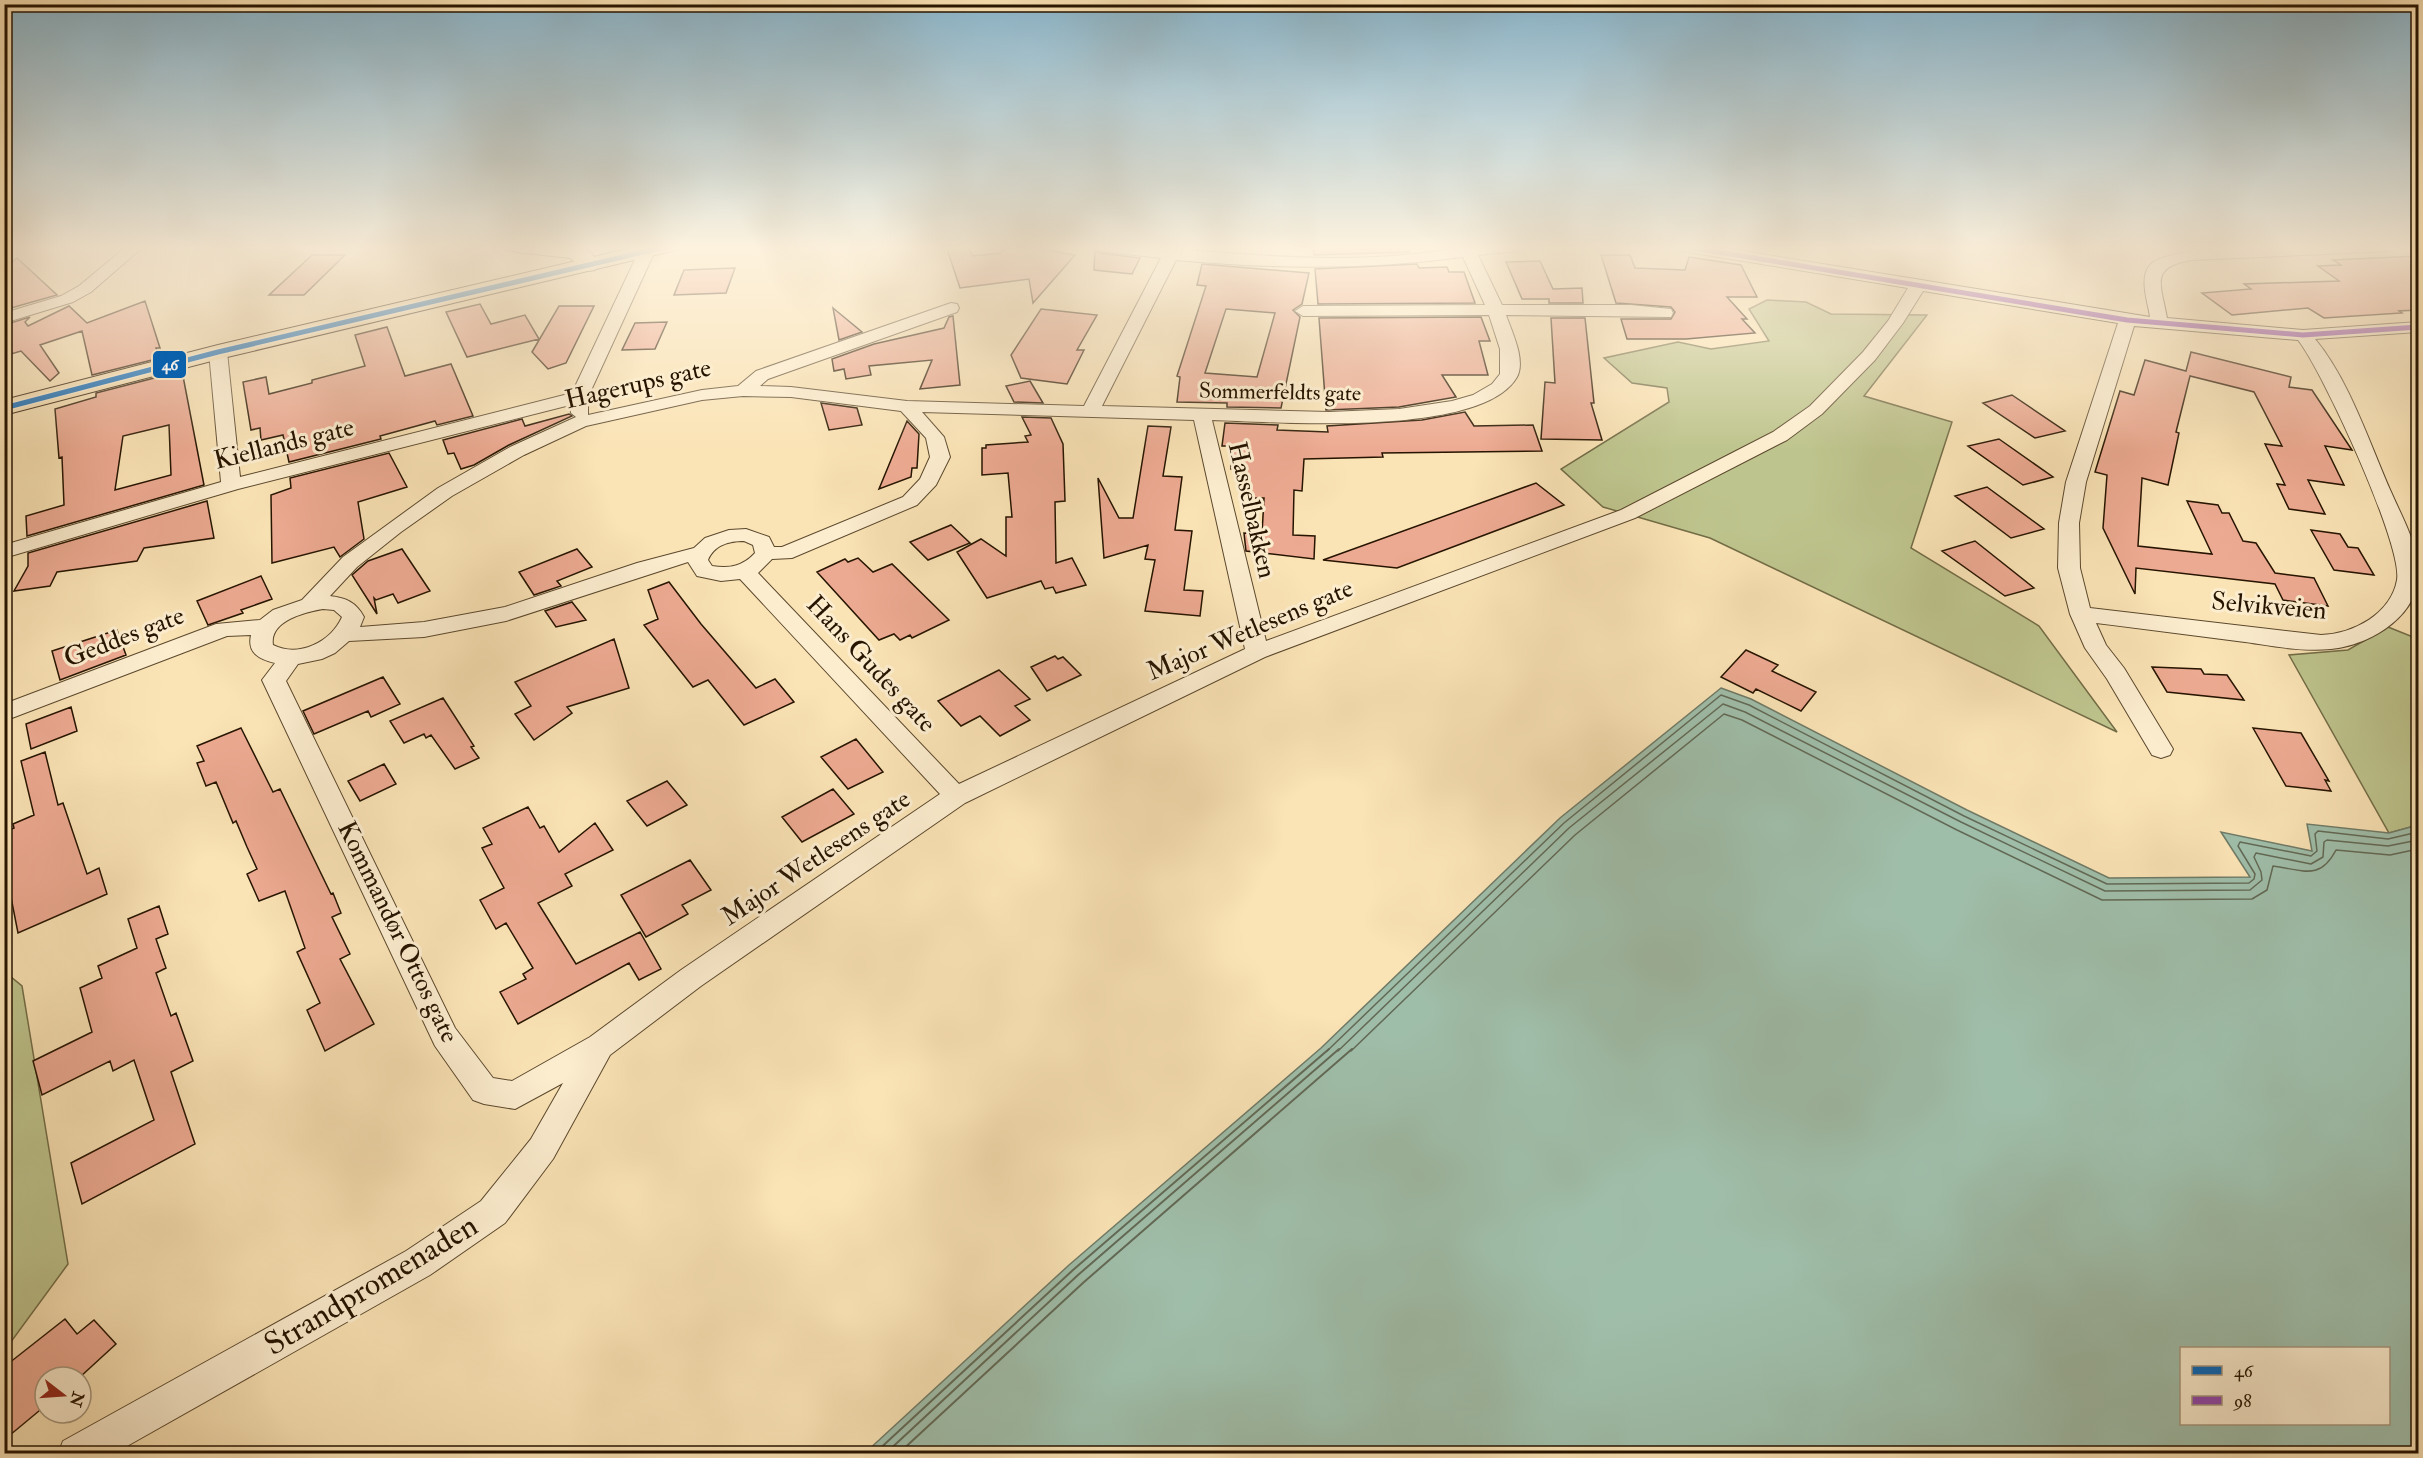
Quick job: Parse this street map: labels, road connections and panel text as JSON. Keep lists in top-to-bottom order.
{
  "streets": {
    "street": [
      "Hagerups gate",
      "Sommerfeldts gate",
      "Kiellands gate",
      "Hasselbakken",
      "Selvikveien",
      "Major Wetlesens gate",
      "Geddes gate",
      "Hans Gudes gate",
      "Kommandør Ottos gate",
      "Strandpromenaden"
    ]
  },
  "crossings": [
    ["Hagerups gate", "Sommerfeldts gate"],
    ["Sommerfeldts gate", "Hasselbakken"],
    ["Hasselbakken", "Major Wetlesens gate"],
    ["Major Wetlesens gate", "Hans Gudes gate"],
    ["Major Wetlesens gate", "Kommandør Ottos gate"],
    ["Major Wetlesens gate", "Strandpromenaden"],
    ["Kommandør Ottos gate", "Strandpromenaden"]
  ],
  "lines": ["transit line 46", "transit line 98"],
  "legend": ["46", "98"],
  "north": "right"
}
